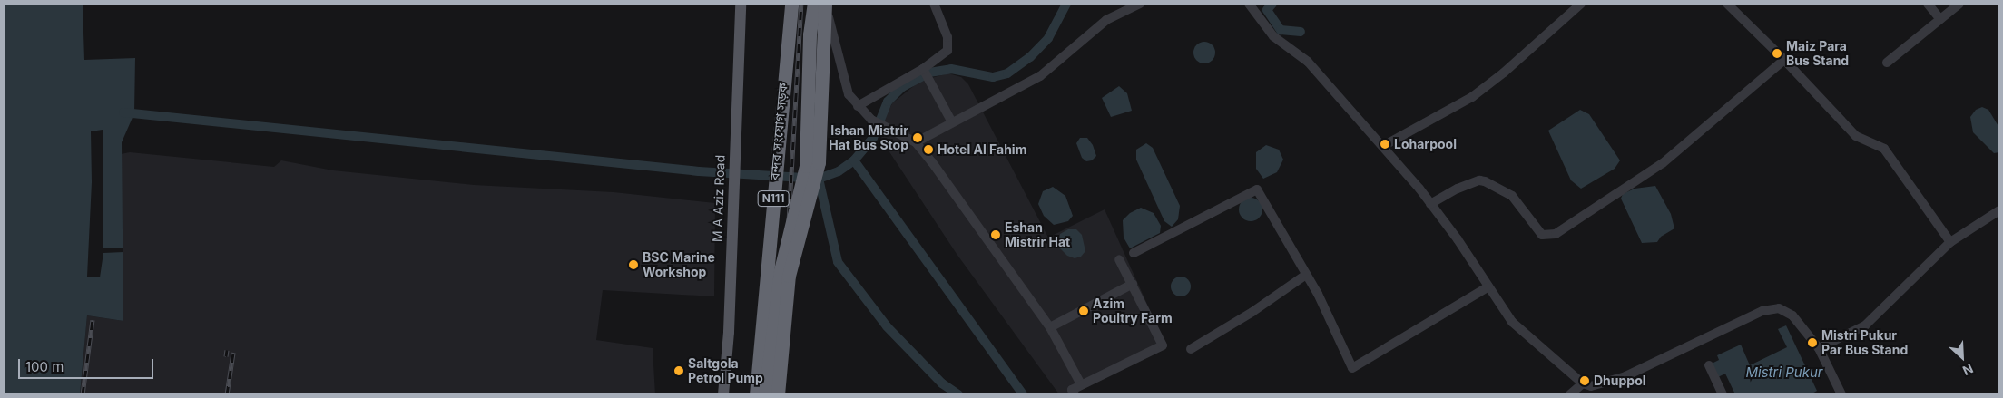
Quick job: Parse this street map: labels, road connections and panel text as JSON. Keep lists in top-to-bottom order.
{
  "streets": {
    "highway": ["বন্দর সংযোগ সড়ক", "N111"],
    "main road": ["M A Aziz Road"]
  },
  "water": ["Mistri Pukur"],
  "places": [
    "Maiz Para Bus Stand",
    "Ishan Mistrir Hat Bus Stop",
    "Loharpool",
    "Hotel Al Fahim",
    "Eshan Mistrir Hat",
    "BSC Marine Workshop",
    "Azim Poultry Farm",
    "Mistri Pukur Par Bus Stand",
    "Saltgola Petrol Pump",
    "Dhuppol"
  ],
  "scale_bar": "100 m",
  "north": "bottom right"
}
